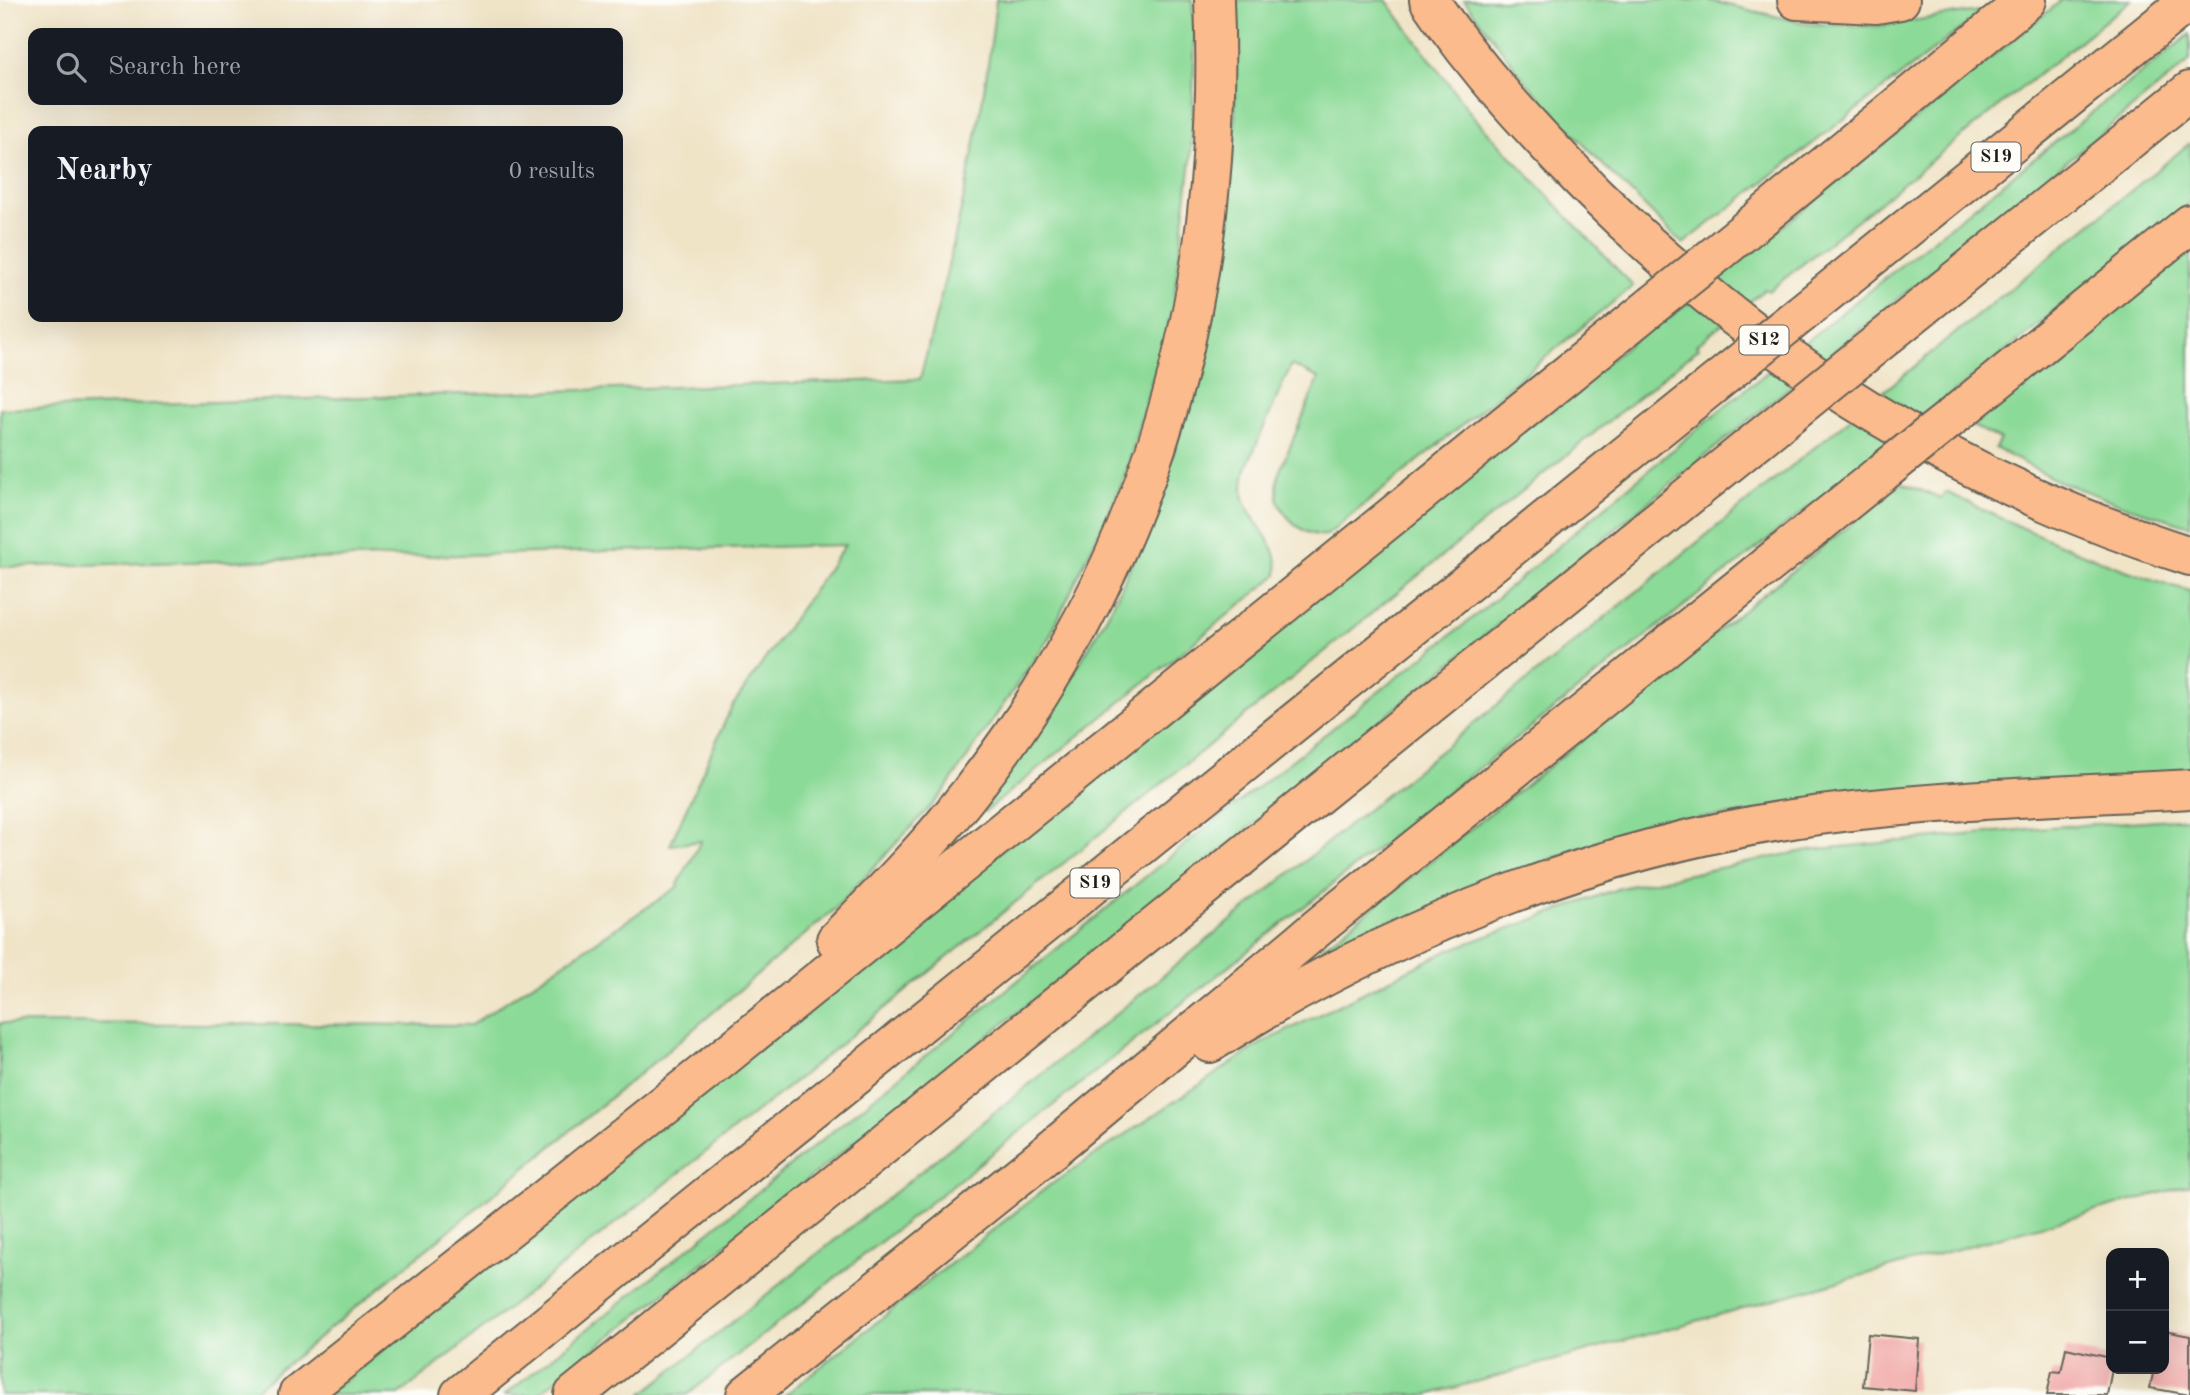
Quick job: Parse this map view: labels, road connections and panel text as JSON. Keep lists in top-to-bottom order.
{
  "streets": {
    "highway": ["S19", "S12"]
  },
  "page": {
    "search": "Search here",
    "heading": ["Nearby", "0 results"],
    "map_buttons": ["+", "−"]
  }
}
